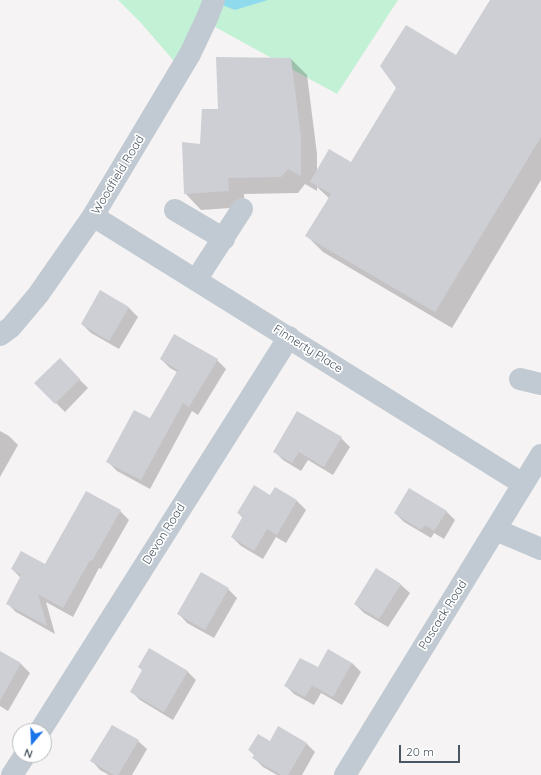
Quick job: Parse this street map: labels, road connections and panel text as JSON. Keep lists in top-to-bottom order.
{
  "streets": {
    "street": [
      "Woodfield Road",
      "Finnerty Place",
      "Devon Road",
      "Pascack Road"
    ]
  },
  "crossings": [
    ["Woodfield Road", "Finnerty Place"],
    ["Finnerty Place", "Devon Road"],
    ["Finnerty Place", "Pascack Road"]
  ],
  "scale_bar": "20 m",
  "north": "bottom"
}
